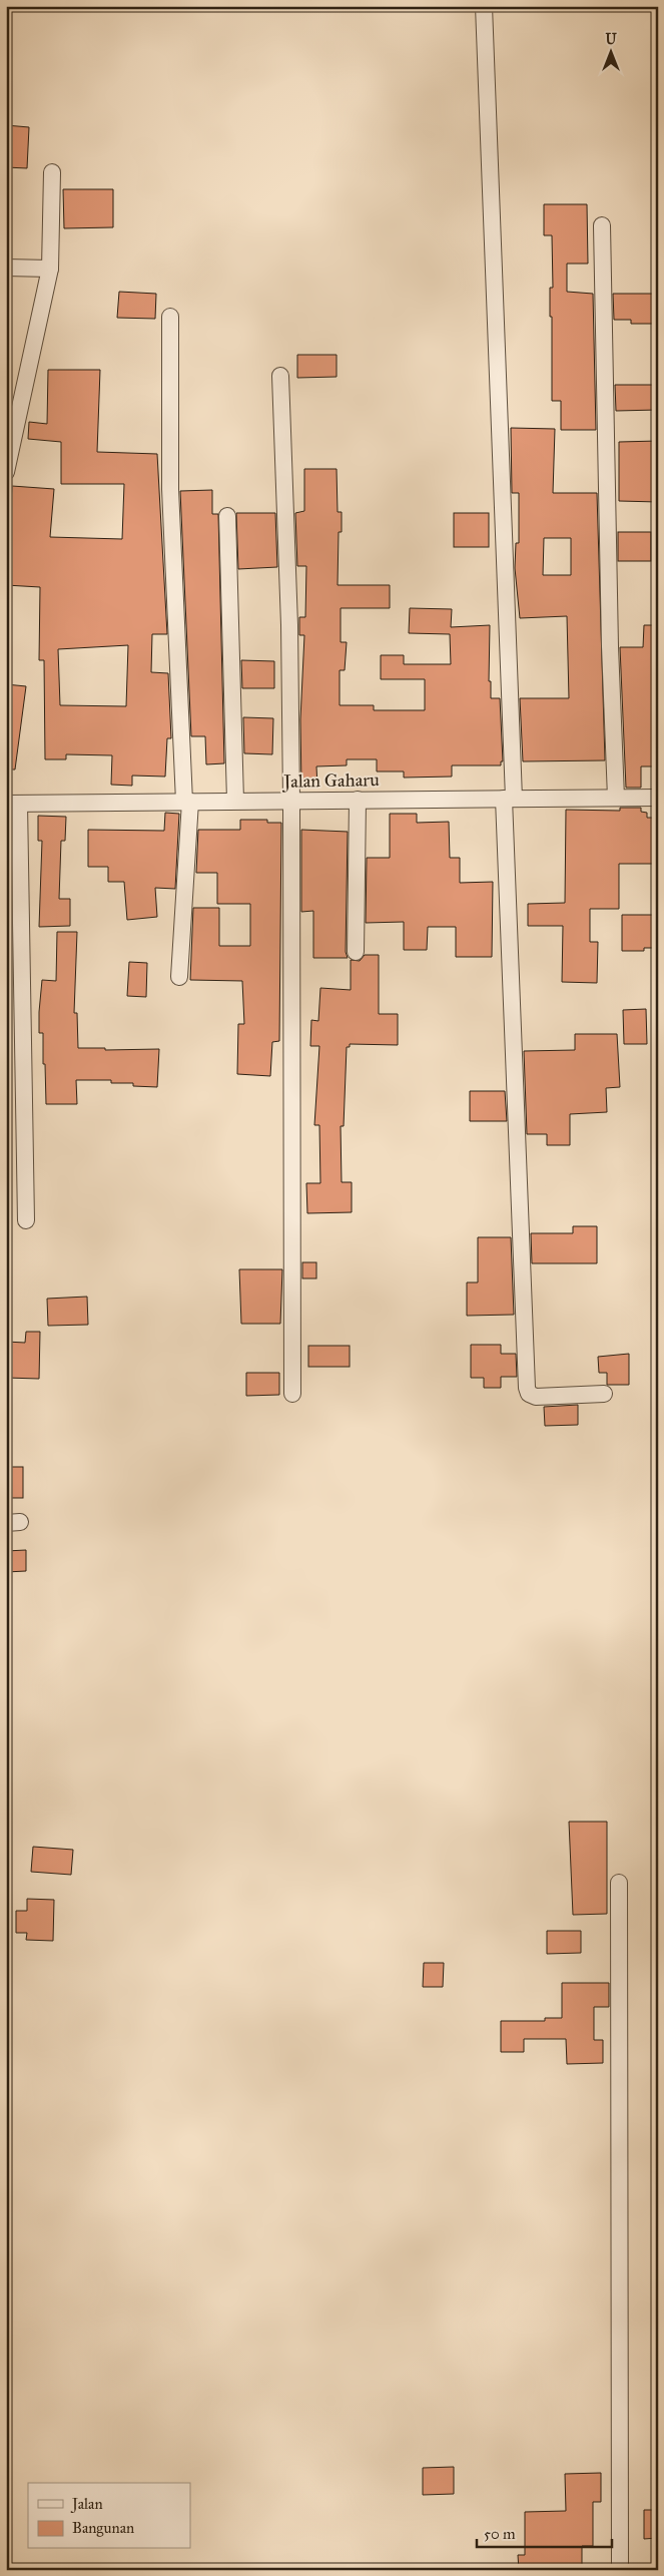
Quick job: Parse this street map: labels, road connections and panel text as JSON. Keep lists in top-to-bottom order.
{
  "streets": {
    "street": ["Jalan Gaharu"]
  },
  "legend": ["Jalan", "Bangunan"],
  "scale_bar": "50 m",
  "north": "top"
}
